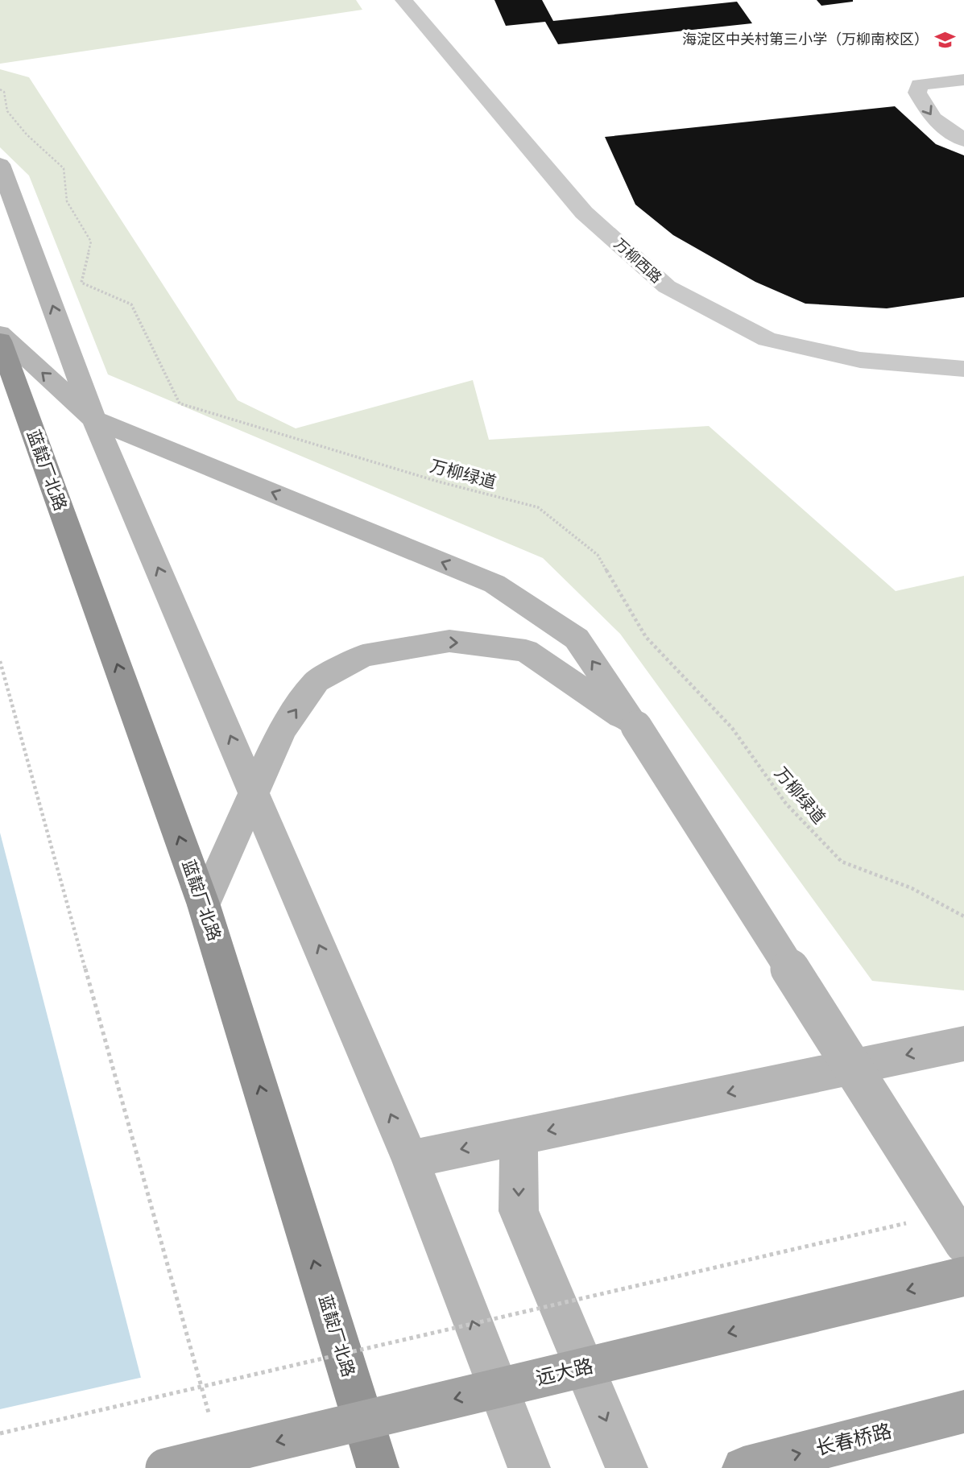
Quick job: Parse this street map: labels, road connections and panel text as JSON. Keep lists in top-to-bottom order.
{
  "streets": {
    "highway": ["蓝靛厂北路"],
    "main road": ["远大路", "长春桥路"],
    "street": ["万柳西路"],
    "path": ["万柳绿道"]
  },
  "one_way": ["蓝靛厂北路", "远大路", "长春桥路"],
  "places": {
    "school or university": ["海淀区中关村第三小学（万柳南校区）"]
  }
}
